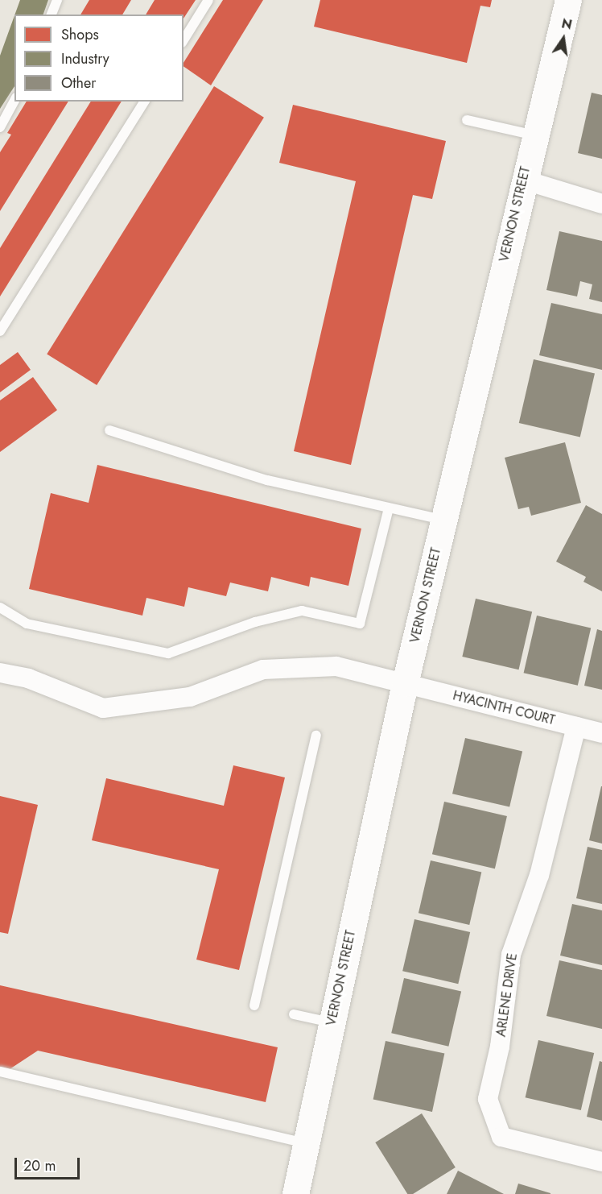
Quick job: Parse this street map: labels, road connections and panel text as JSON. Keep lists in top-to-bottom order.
{
  "streets": {
    "main road": ["VERNON STREET"],
    "street": ["HYACINTH COURT", "ARLENE DRIVE"]
  },
  "crossings": [
    ["VERNON STREET", "HYACINTH COURT"],
    ["HYACINTH COURT", "ARLENE DRIVE"]
  ],
  "legend": ["Shops", "Industry", "Other"],
  "scale_bar": "20 m",
  "north": "top"
}
